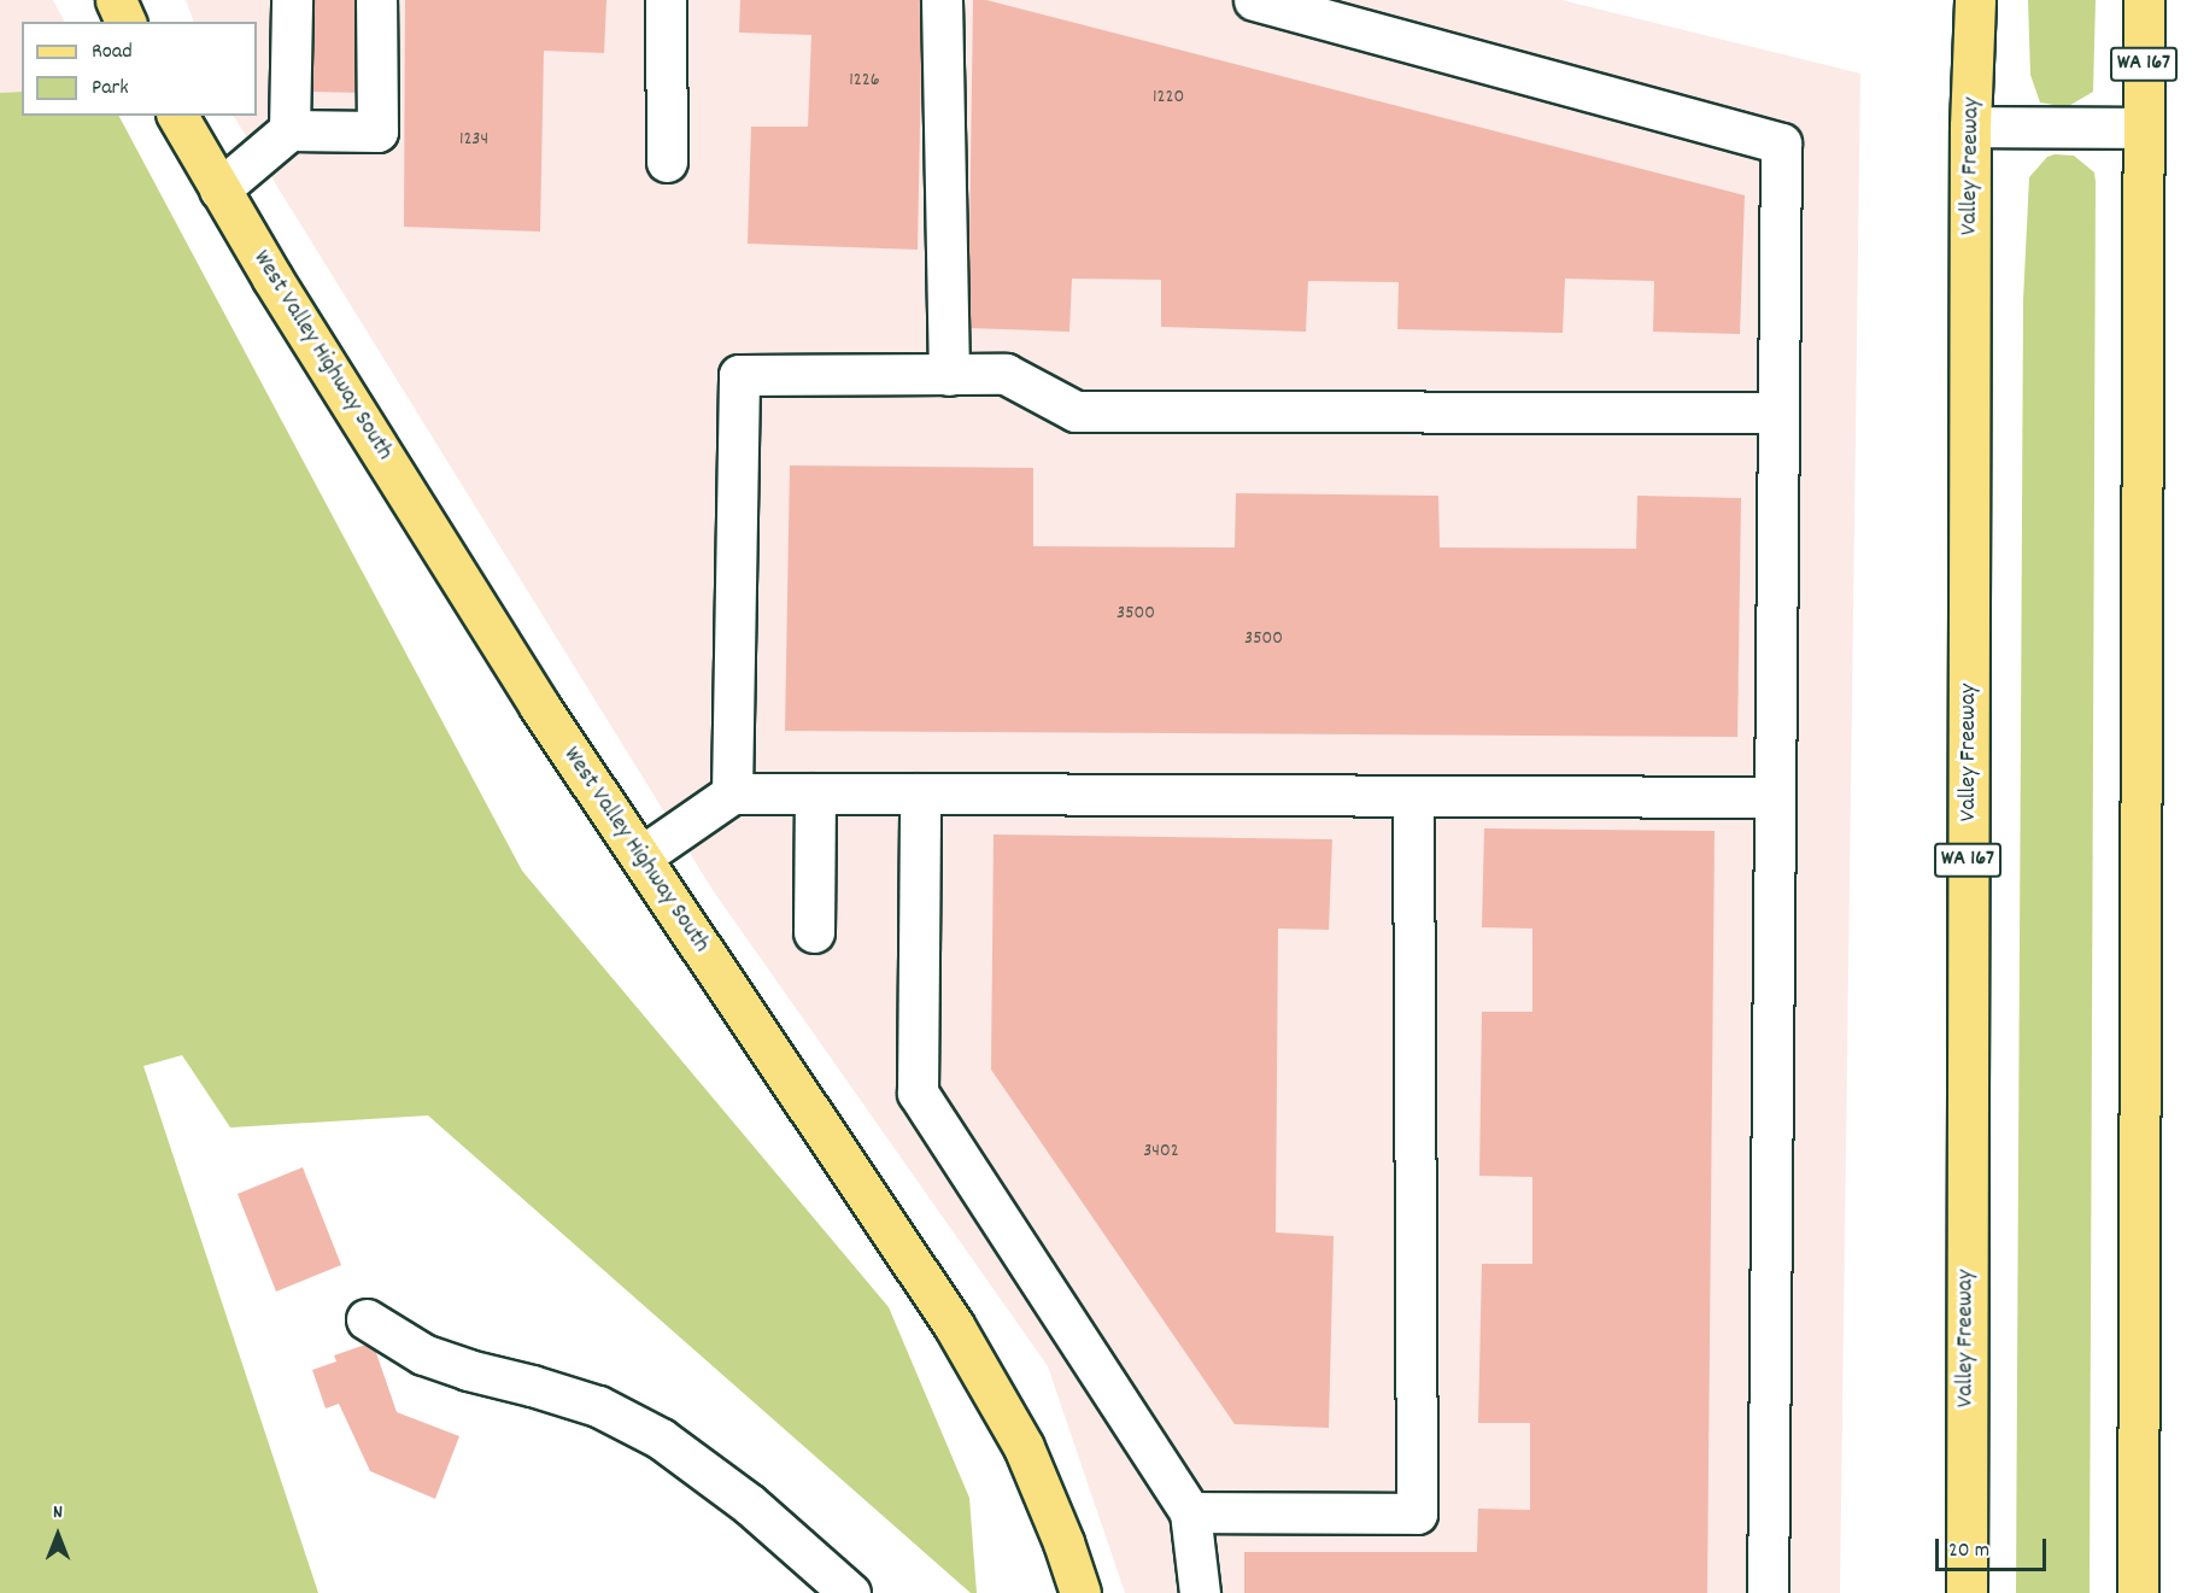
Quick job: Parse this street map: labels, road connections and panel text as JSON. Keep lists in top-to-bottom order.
{
  "streets": {
    "main road": ["WA 167", "Valley Freeway", "West Valley Highway South"]
  },
  "house_numbers": [
    "1226",
    "1220",
    "1234",
    "3500",
    "3500",
    "3402"
  ],
  "legend": ["Road", "Park"],
  "scale_bar": "20 m",
  "north": "top"
}
